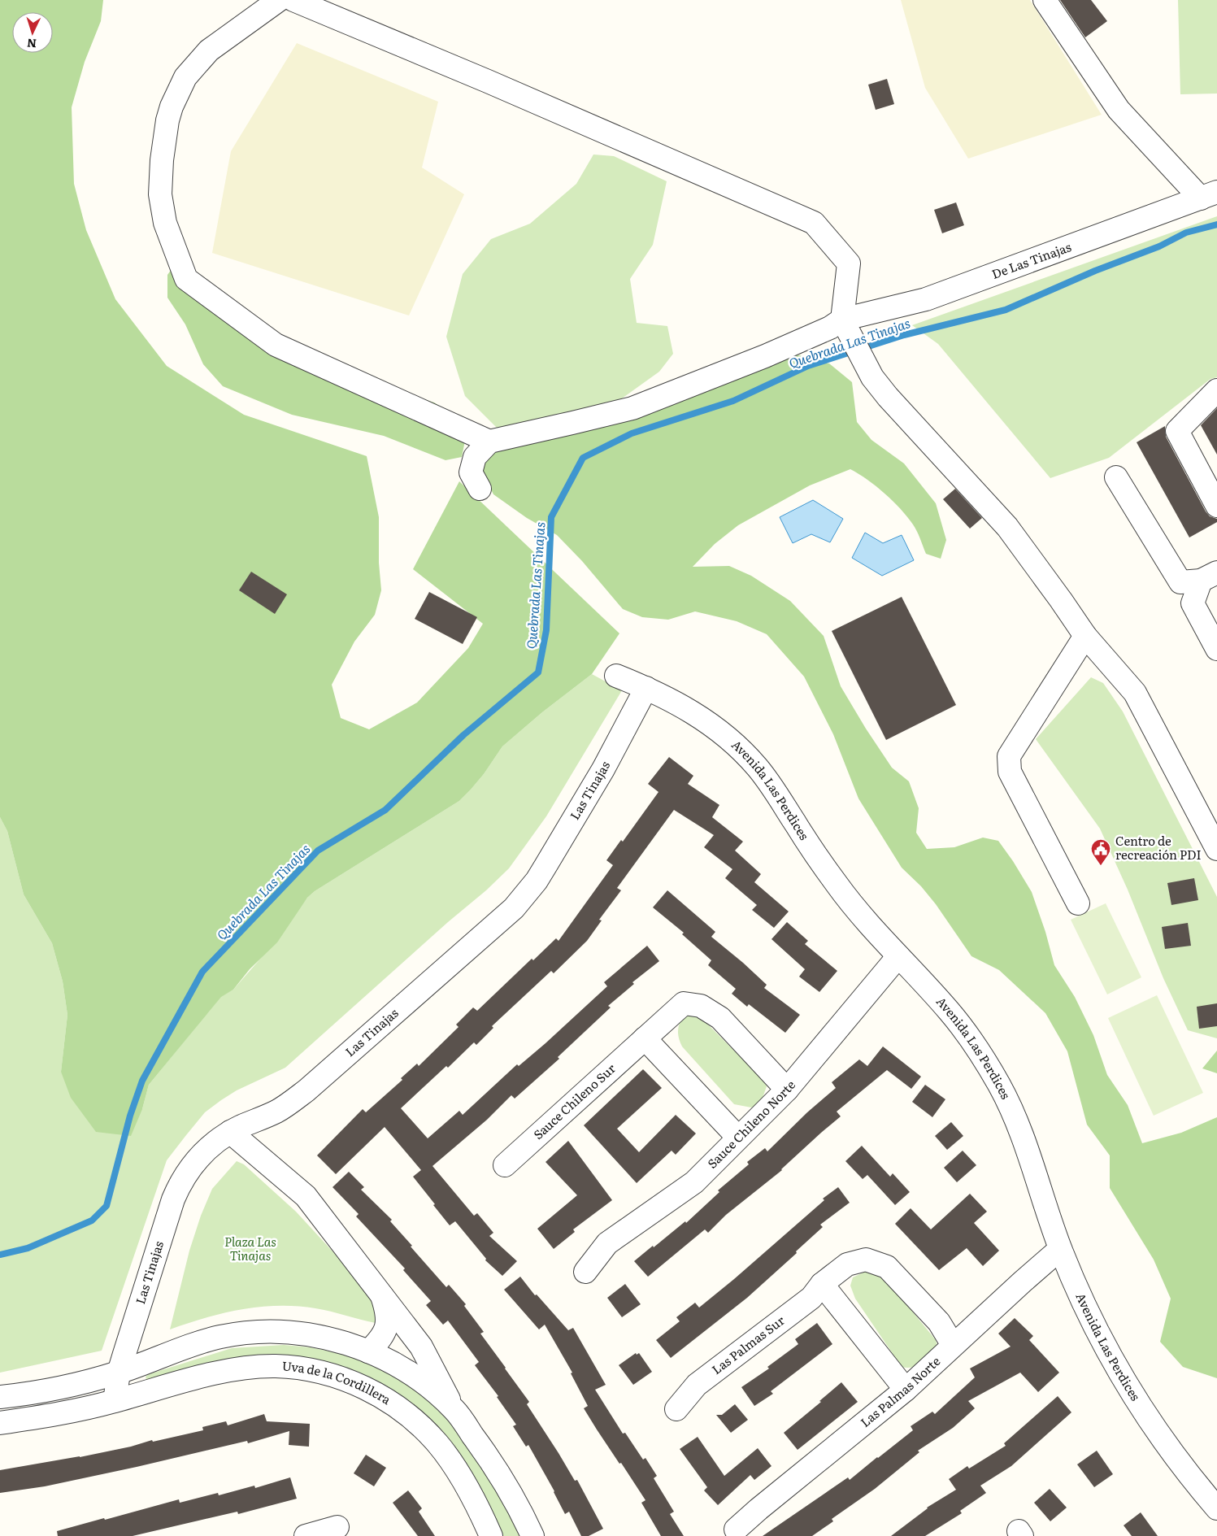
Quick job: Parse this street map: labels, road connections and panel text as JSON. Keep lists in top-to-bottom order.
{
  "streets": {
    "street": [
      "De Las Tinajas",
      "Las Tinajas",
      "Avenida Las Perdices",
      "Sauce Chileno Sur",
      "Sauce Chileno Norte",
      "Las Palmas Sur",
      "Uva de la Cordillera",
      "Las Palmas Norte"
    ]
  },
  "crossings": [
    ["Las Tinajas", "Avenida Las Perdices"],
    ["Las Tinajas", "Uva de la Cordillera"],
    ["Avenida Las Perdices", "Sauce Chileno Norte"],
    ["Avenida Las Perdices", "Las Palmas Norte"],
    ["Sauce Chileno Sur", "Sauce Chileno Norte"],
    ["Las Palmas Sur", "Las Palmas Norte"]
  ],
  "water": ["Quebrada Las Tinajas"],
  "parks": ["Plaza Las Tinajas"],
  "places": {
    "public building": ["Centro de recreación PDI"]
  },
  "north": "bottom"
}
